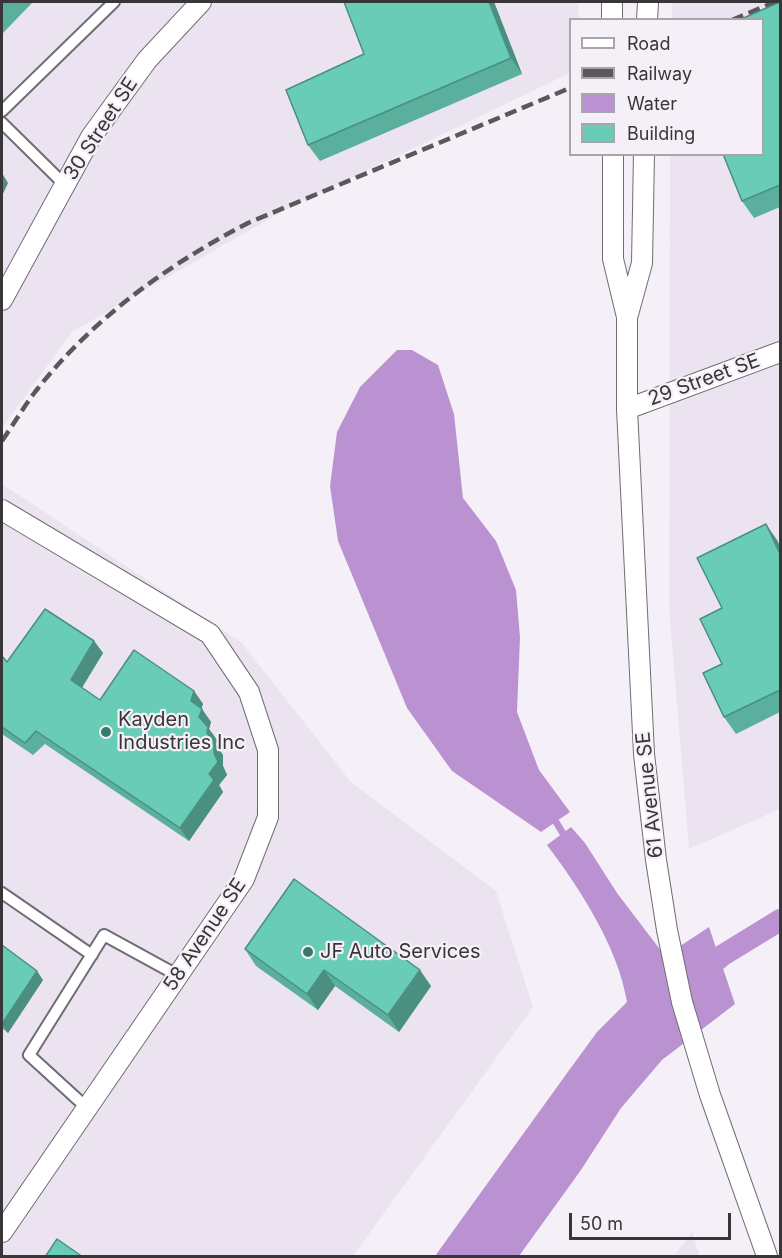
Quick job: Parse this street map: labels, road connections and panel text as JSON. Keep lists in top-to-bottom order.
{
  "streets": {
    "street": [
      "30 Street SE",
      "29 Street SE",
      "61 Avenue SE",
      "58 Avenue SE"
    ]
  },
  "crossings": [
    ["29 Street SE", "61 Avenue SE"]
  ],
  "places": ["Kayden Industries Inc", "JF Auto Services"],
  "legend": [
    "Road",
    "Railway",
    "Water",
    "Building"
  ],
  "scale_bar": "50 m"
}
